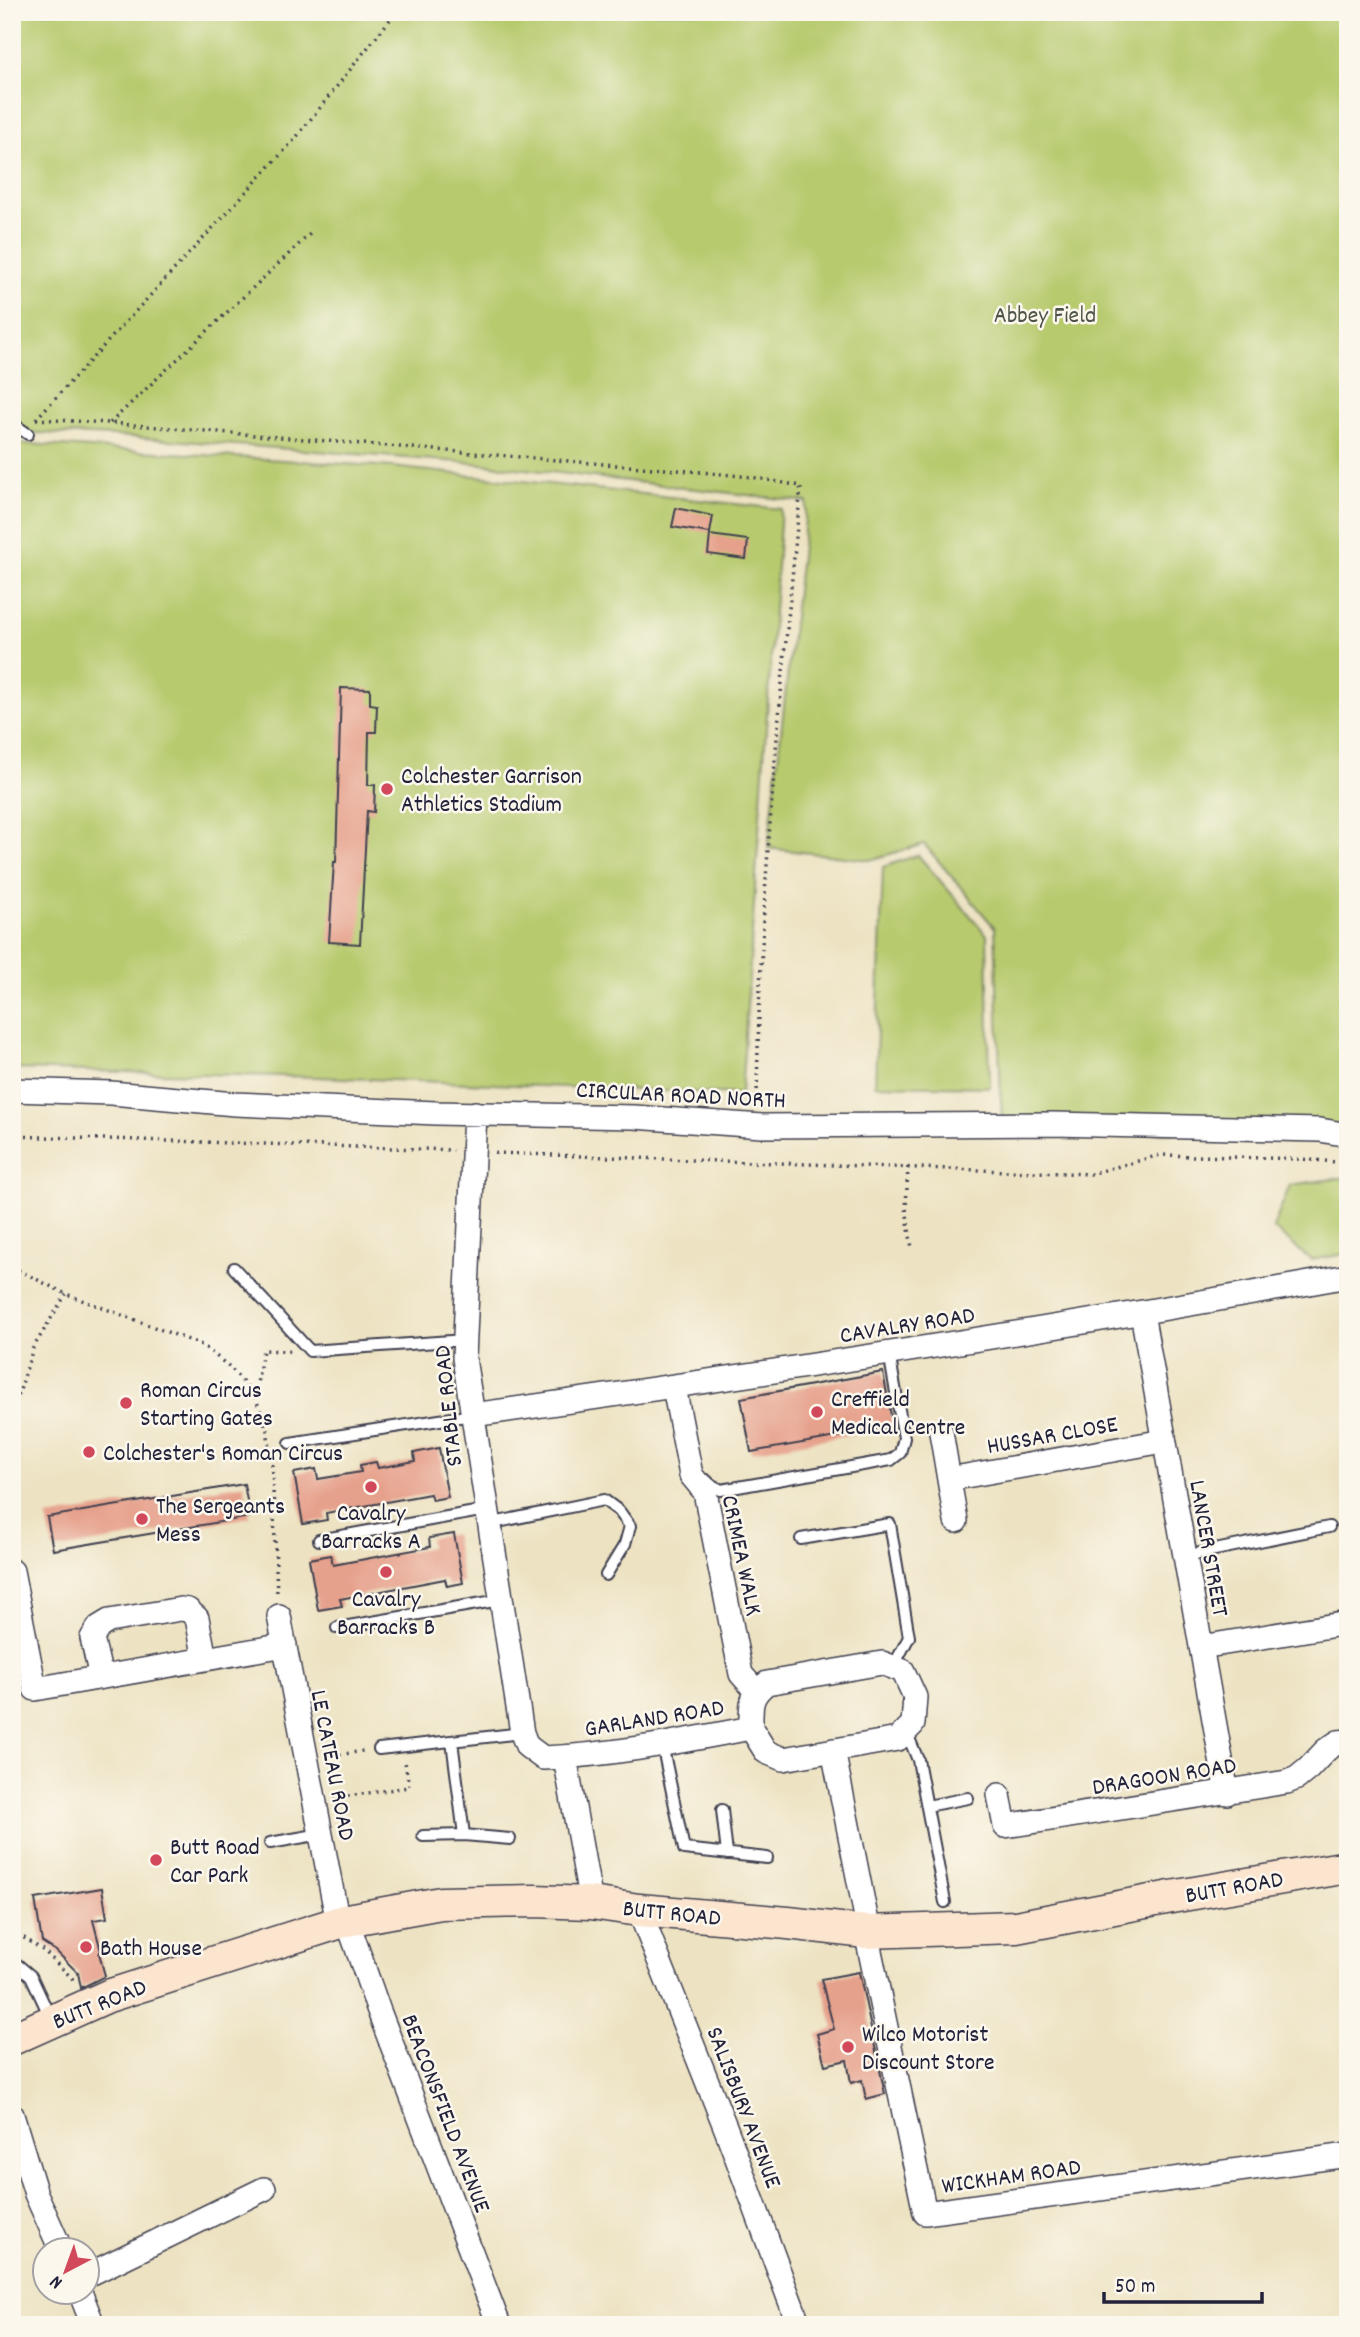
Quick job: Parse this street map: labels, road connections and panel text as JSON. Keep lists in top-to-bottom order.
{
  "streets": {
    "main road": ["BUTT ROAD"],
    "street": [
      "CIRCULAR ROAD NORTH",
      "CAVALRY ROAD",
      "STABLE ROAD",
      "HUSSAR CLOSE",
      "LANCER STREET",
      "CRIMEA WALK",
      "GARLAND ROAD",
      "LE CATEAU ROAD",
      "DRAGOON ROAD",
      "SALISBURY AVENUE",
      "BEACONSFIELD AVENUE",
      "WICKHAM ROAD"
    ]
  },
  "crossings": [
    ["CIRCULAR ROAD NORTH", "STABLE ROAD"],
    ["CAVALRY ROAD", "STABLE ROAD"],
    ["CAVALRY ROAD", "LANCER STREET"],
    ["CAVALRY ROAD", "CRIMEA WALK"],
    ["STABLE ROAD", "GARLAND ROAD"],
    ["HUSSAR CLOSE", "LANCER STREET"],
    ["LANCER STREET", "DRAGOON ROAD"],
    ["CRIMEA WALK", "GARLAND ROAD"],
    ["GARLAND ROAD", "BUTT ROAD"],
    ["LE CATEAU ROAD", "BUTT ROAD"],
    ["LE CATEAU ROAD", "BEACONSFIELD AVENUE"],
    ["BUTT ROAD", "SALISBURY AVENUE"],
    ["BUTT ROAD", "BEACONSFIELD AVENUE"],
    ["BUTT ROAD", "WICKHAM ROAD"]
  ],
  "parks": ["Abbey Field"],
  "places": [
    "Colchester Garrison Athletics Stadium",
    "Roman Circus Starting Gates",
    "Creffield Medical Centre",
    "Colchester's Roman Circus",
    "Cavalry Barracks A",
    "The Sergeants Mess",
    "Cavalry Barracks B",
    "Butt Road Car Park",
    "Bath House",
    "Wilco Motorist Discount Store"
  ],
  "scale_bar": "50 m",
  "north": "bottom left"
}
